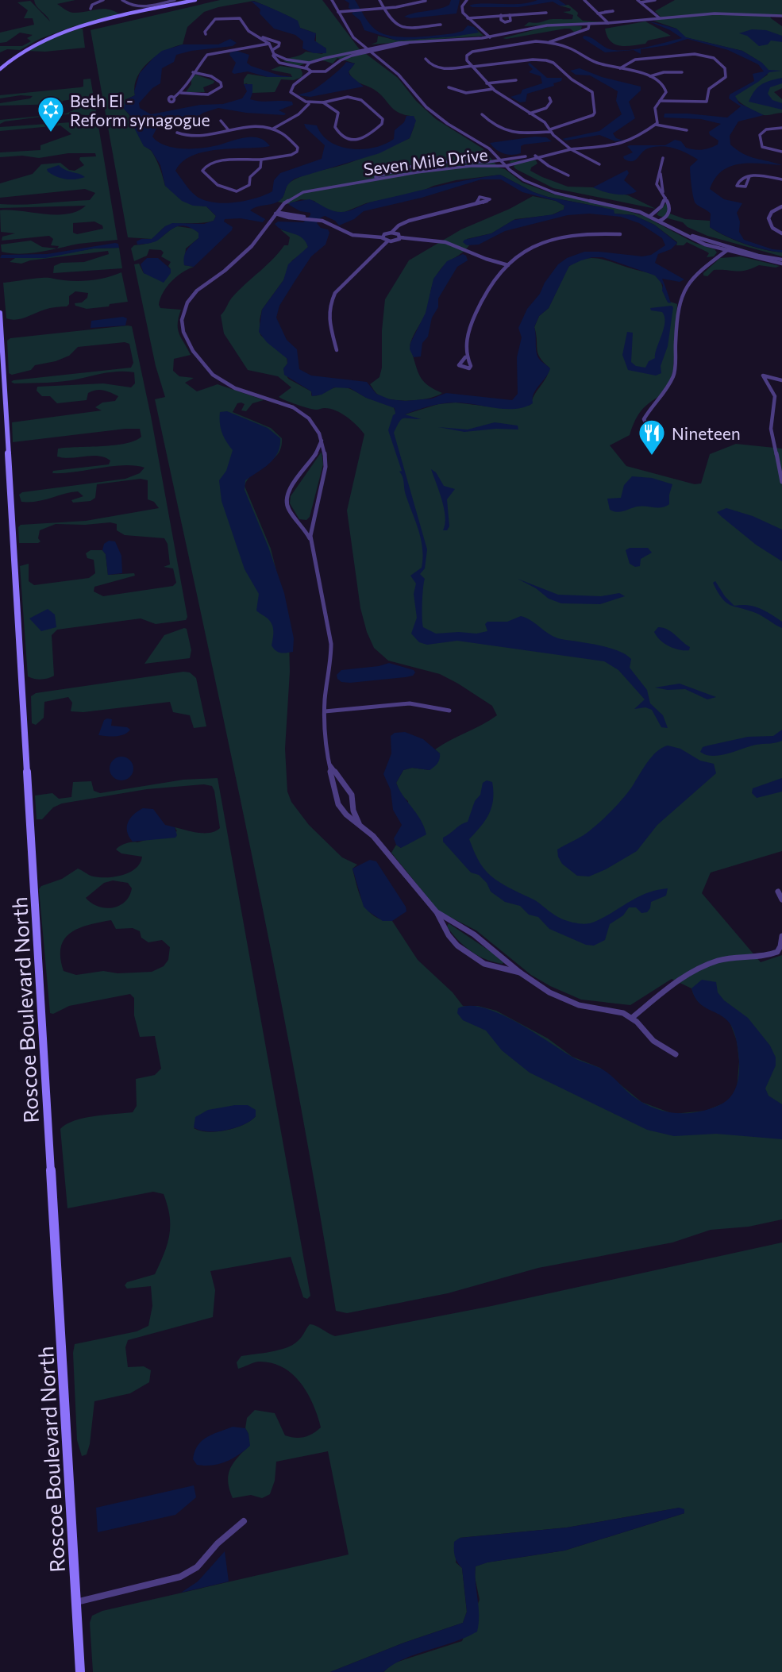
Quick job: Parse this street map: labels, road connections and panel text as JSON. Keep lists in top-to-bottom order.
{
  "streets": {
    "street": ["Seven Mile Drive", "Roscoe Boulevard North"]
  },
  "places": {
    "synagogue": ["Beth El - Reform synagogue"],
    "restaurant": ["Nineteen"]
  }
}
